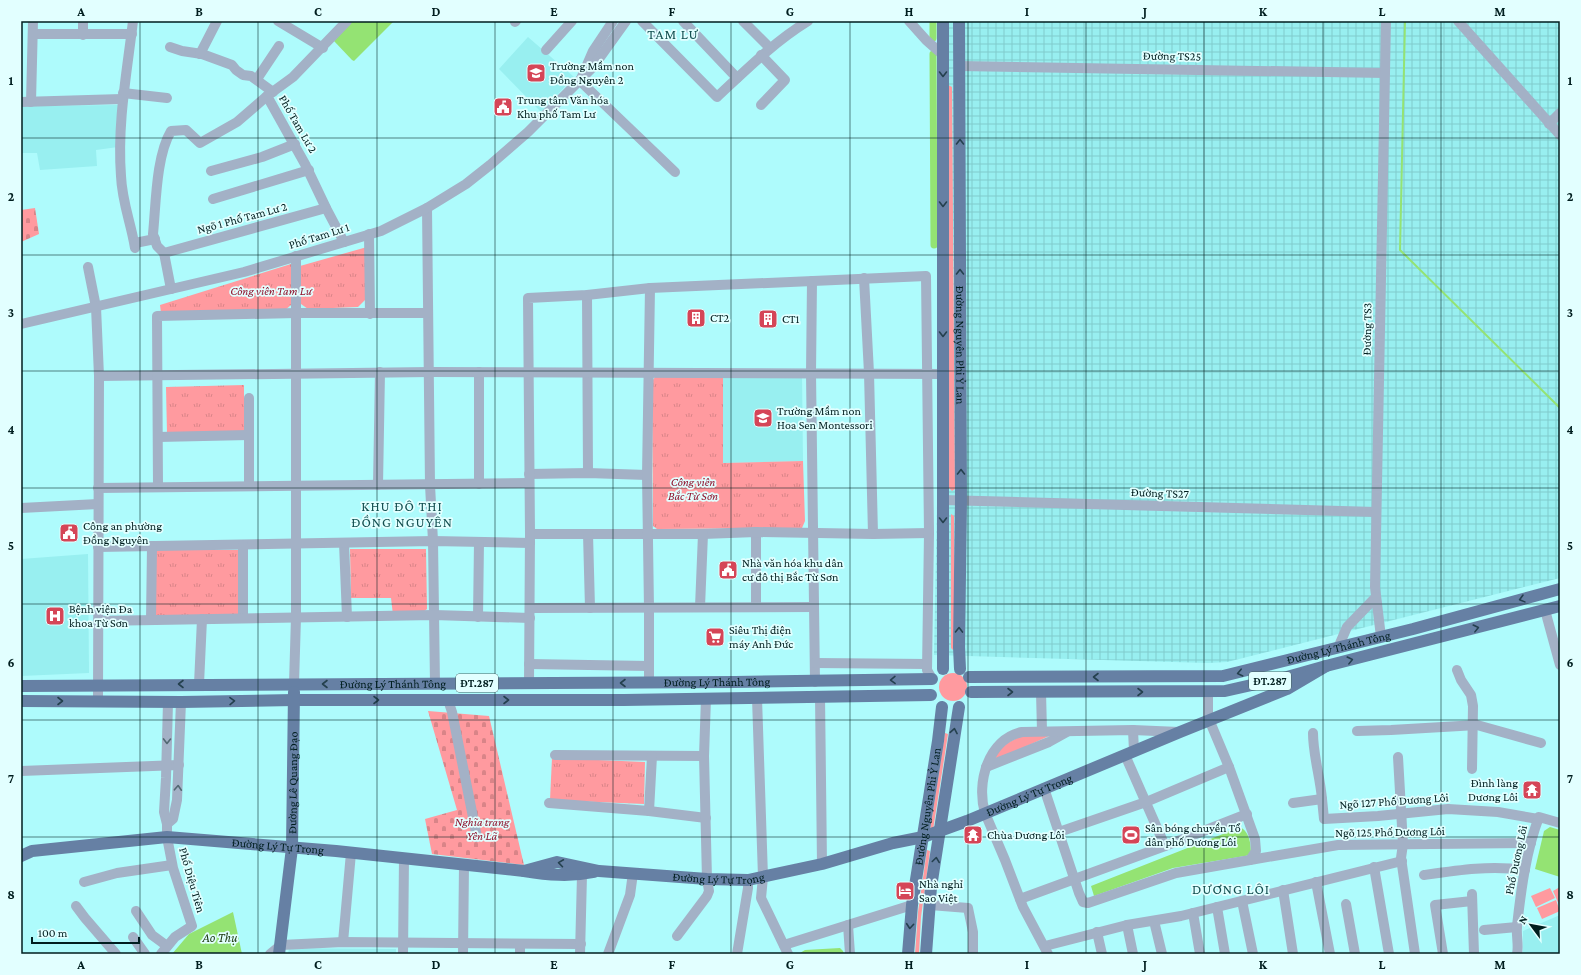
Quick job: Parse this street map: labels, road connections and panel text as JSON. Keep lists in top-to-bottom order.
{
  "streets": {
    "main road": [
      "Đường Nguyên Phi Ỷ Lan",
      "Đường Lý Thánh Tông",
      "ĐT.287",
      "Đường Lê Quang Đạo",
      "Đường Lý Tự Trọng"
    ],
    "street": [
      "Đường TS25",
      "Phố Tam Lư 2",
      "Ngõ 1 Phố Tam Lư 2",
      "Phố Tam Lư 1",
      "Đường TS3",
      "Đường TS27",
      "Ngõ 127 Phố Dương Lôi",
      "Ngõ 125 Phố Dương Lôi",
      "Phố Dương Lôi",
      "Phố Diệu Tiên"
    ]
  },
  "crossings": [
    ["Đường TS25", "Đường TS3"],
    ["Đường TS25", "Đường Nguyên Phi Ỷ Lan"],
    ["Phố Tam Lư 2", "Ngõ 1 Phố Tam Lư 2"],
    ["Phố Tam Lư 2", "Phố Tam Lư 1"],
    ["Đường TS3", "Đường TS27"],
    ["Đường TS3", "Đường Lý Thánh Tông"],
    ["Đường Nguyên Phi Ỷ Lan", "Đường TS27"],
    ["Đường Nguyên Phi Ỷ Lan", "Đường Lý Thánh Tông"],
    ["Đường Nguyên Phi Ỷ Lan", "Đường Lý Tự Trọng"],
    ["Đường Lý Thánh Tông", "Đường Lê Quang Đạo"],
    ["Đường Lý Thánh Tông", "Đường Lý Tự Trọng"],
    ["Đường Lý Thánh Tông", "Phố Diệu Tiên"],
    ["Đường Lê Quang Đạo", "Đường Lý Tự Trọng"],
    ["Đường Lý Tự Trọng", "Phố Diệu Tiên"],
    ["Ngõ 127 Phố Dương Lôi", "Phố Dương Lôi"],
    ["Ngõ 125 Phố Dương Lôi", "Phố Dương Lôi"]
  ],
  "districts": ["TAM LƯ", "KHU ĐÔ THỊ ĐỒNG NGUYÊN", "DƯƠNG LÔI"],
  "water": ["Ao Thụ"],
  "parks": ["Công viên Tam Lư", "Công viên Bắc Từ Sơn", "Nghĩa trang Yên Lã"],
  "places": {
    "school or university": ["Trường Mầm non Đồng Nguyên 2", "Trường Mầm non Hoa Sen Montessori"],
    "public building": ["Trung tâm Văn hóa Khu phố Tam Lư", "Công an phường Đồng Nguyên", "Nhà văn hóa khu dân cư đô thị Bắc Từ Sơn"],
    "building": ["CT2", "CT1"],
    "hospital": ["Bệnh viện Đa khoa Từ Sơn"],
    "supermarket": ["Siêu Thị điện máy Anh Đức"],
    "temple": ["Đình làng Dương Lôi", "Chùa Dương Lôi"],
    "sports": ["Sân bóng chuyền Tổ dân phố Dương Lôi"],
    "hotel": ["Nhà nghỉ Sao Việt"]
  },
  "scale_bar": "100 m",
  "north": "top left",
  "grid": {
    "columns": [
      "A",
      "B",
      "C",
      "D",
      "E",
      "F",
      "G",
      "H",
      "I",
      "J",
      "K",
      "L",
      "M"
    ],
    "rows": [
      "1",
      "2",
      "3",
      "4",
      "5",
      "6",
      "7",
      "8"
    ]
  }
}
